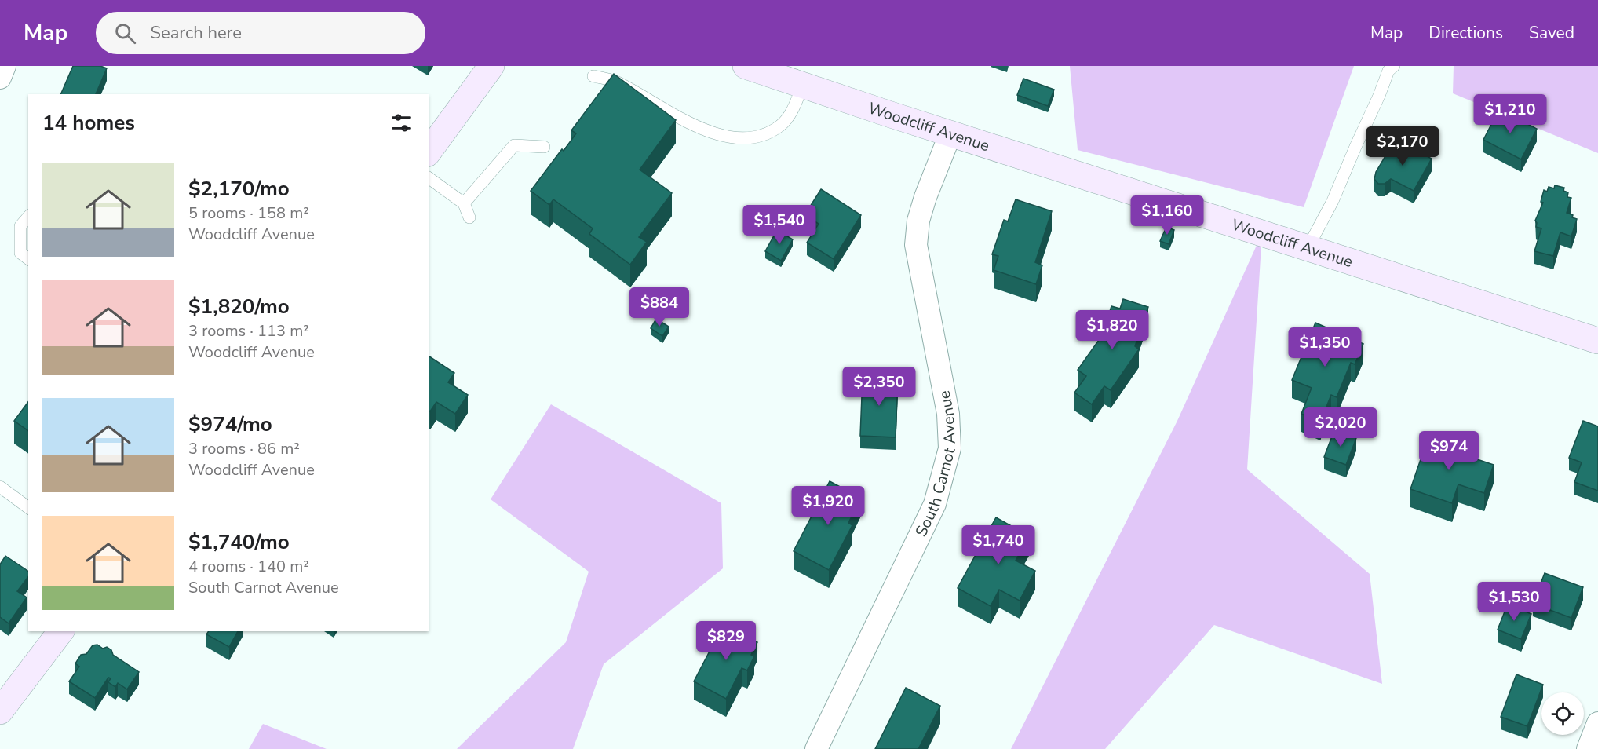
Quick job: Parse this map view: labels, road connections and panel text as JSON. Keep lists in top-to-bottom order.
{
  "streets": {
    "main road": ["Woodcliff Avenue"],
    "street": ["South Carnot Avenue"]
  },
  "crossings": [
    ["Woodcliff Avenue", "South Carnot Avenue"]
  ],
  "page": {
    "header": "Map",
    "search": "Search here",
    "nav": ["Map", "Directions", "Saved"],
    "price": [
      "$1,210",
      "$2,170",
      "$1,160",
      "$1,540",
      "$884",
      "$1,820",
      "$1,350",
      "$2,350",
      "$2,020",
      "$974",
      "$1,920",
      "$1,740",
      "$1,530",
      "$829"
    ],
    "heading": "14 homes",
    "list": [
      {
        "name": "$2,170/mo",
        "note": "5 rooms · 158 m² · Woodcliff Avenue"
      },
      {
        "name": "$1,820/mo",
        "note": "3 rooms · 113 m² · Woodcliff Avenue"
      },
      {
        "name": "$974/mo",
        "note": "3 rooms · 86 m² · Woodcliff Avenue"
      },
      {
        "name": "$1,740/mo",
        "note": "4 rooms · 140 m² · South Carnot Avenue"
      }
    ]
  }
}
